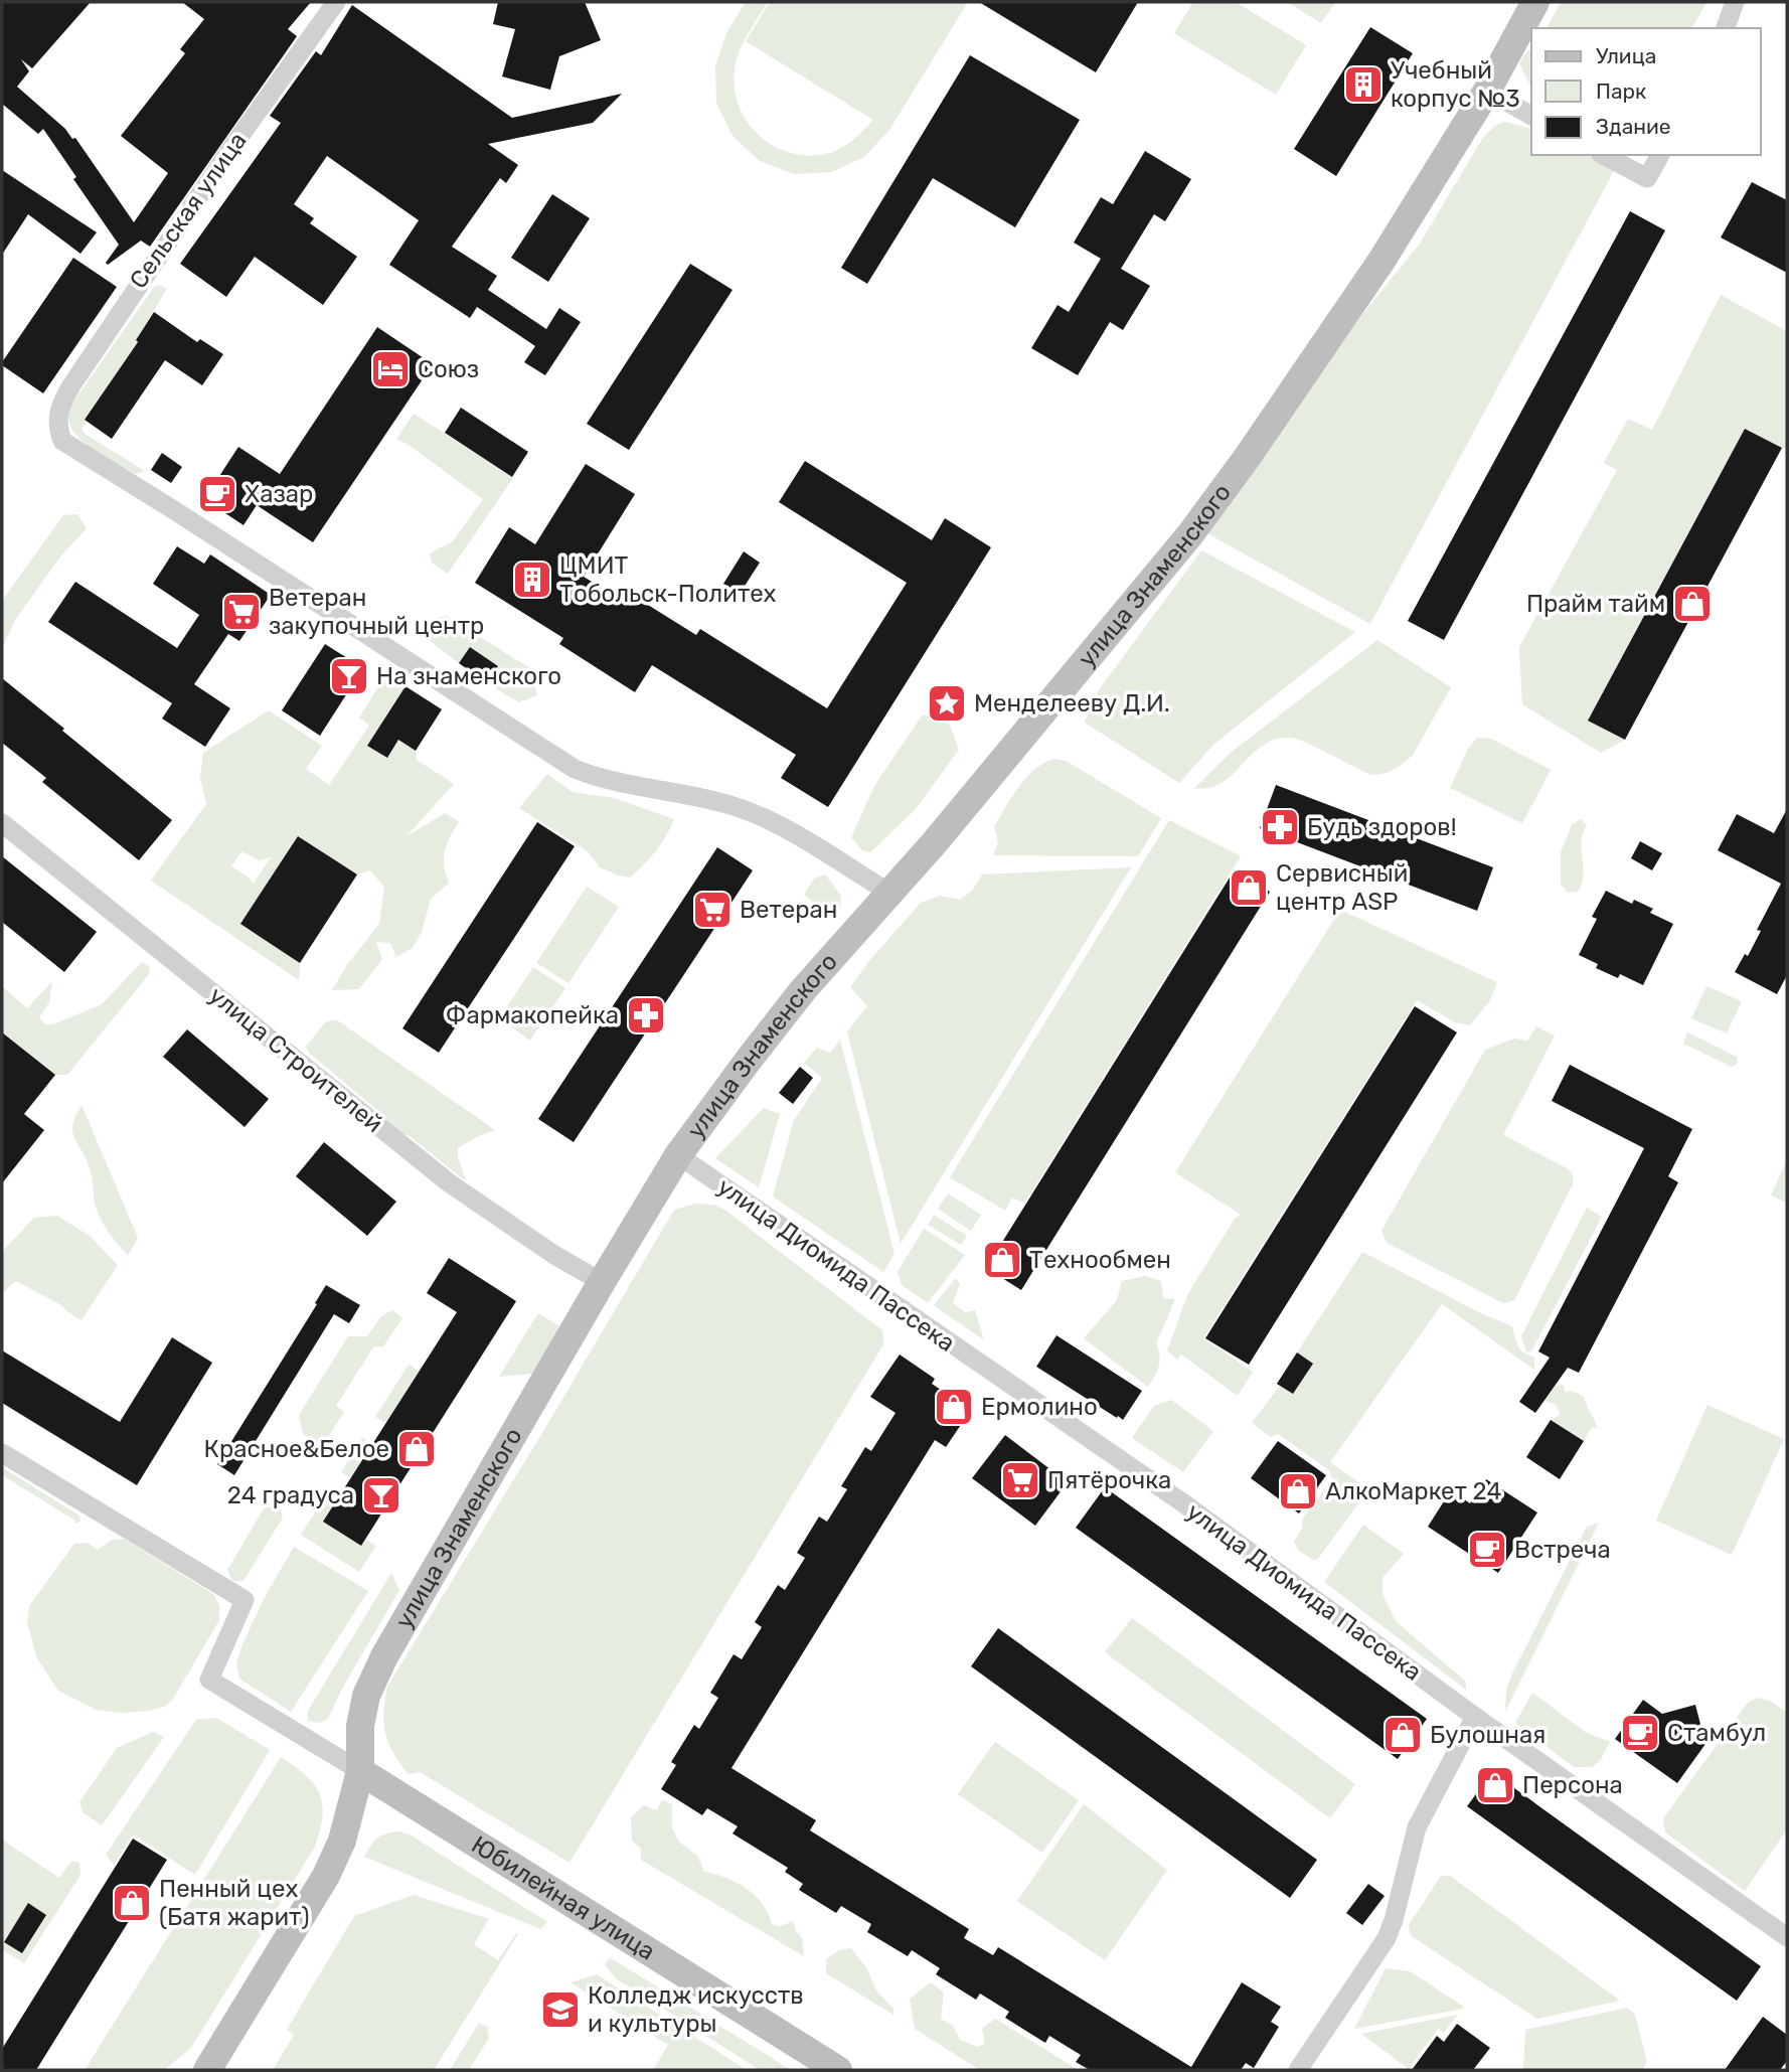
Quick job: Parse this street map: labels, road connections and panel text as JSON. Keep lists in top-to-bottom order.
{
  "streets": {
    "main road": ["улица Знаменского", "Юбилейная улица"],
    "street": ["Сельская улица", "улица Строителей", "улица Диомида Пассека"]
  },
  "crossings": [
    ["Сельская улица", "улица Знаменского"],
    ["улица Знаменского", "улица Строителей"],
    ["улица Знаменского", "улица Диомида Пассека"],
    ["улица Знаменского", "Юбилейная улица"]
  ],
  "places": {
    "building": ["Учебный корпус №3", "ЦМИТ Тобольск-Политех"],
    "hotel": ["Союз"],
    "cafe": ["Хазар", "Встреча", "Стамбул"],
    "shop": [
      "Прайм тайм",
      "Сервисный центр ASP",
      "Технообмен",
      "Ермолино",
      "Красное&Белое",
      "АлкоМаркет 24",
      "Булошная",
      "Персона",
      "Пенный цех (Батя жарит)"
    ],
    "supermarket": ["Ветеран закупочный центр", "Ветеран", "Пятёрочка"],
    "bar": ["На знаменского", "24 градуса"],
    "place": ["Менделееву Д.И."],
    "pharmacy": ["Будь здоров!", "Фармакопейка"],
    "school or university": ["Колледж искусств и культуры"]
  },
  "legend": ["Улица", "Парк", "Здание"]
}
